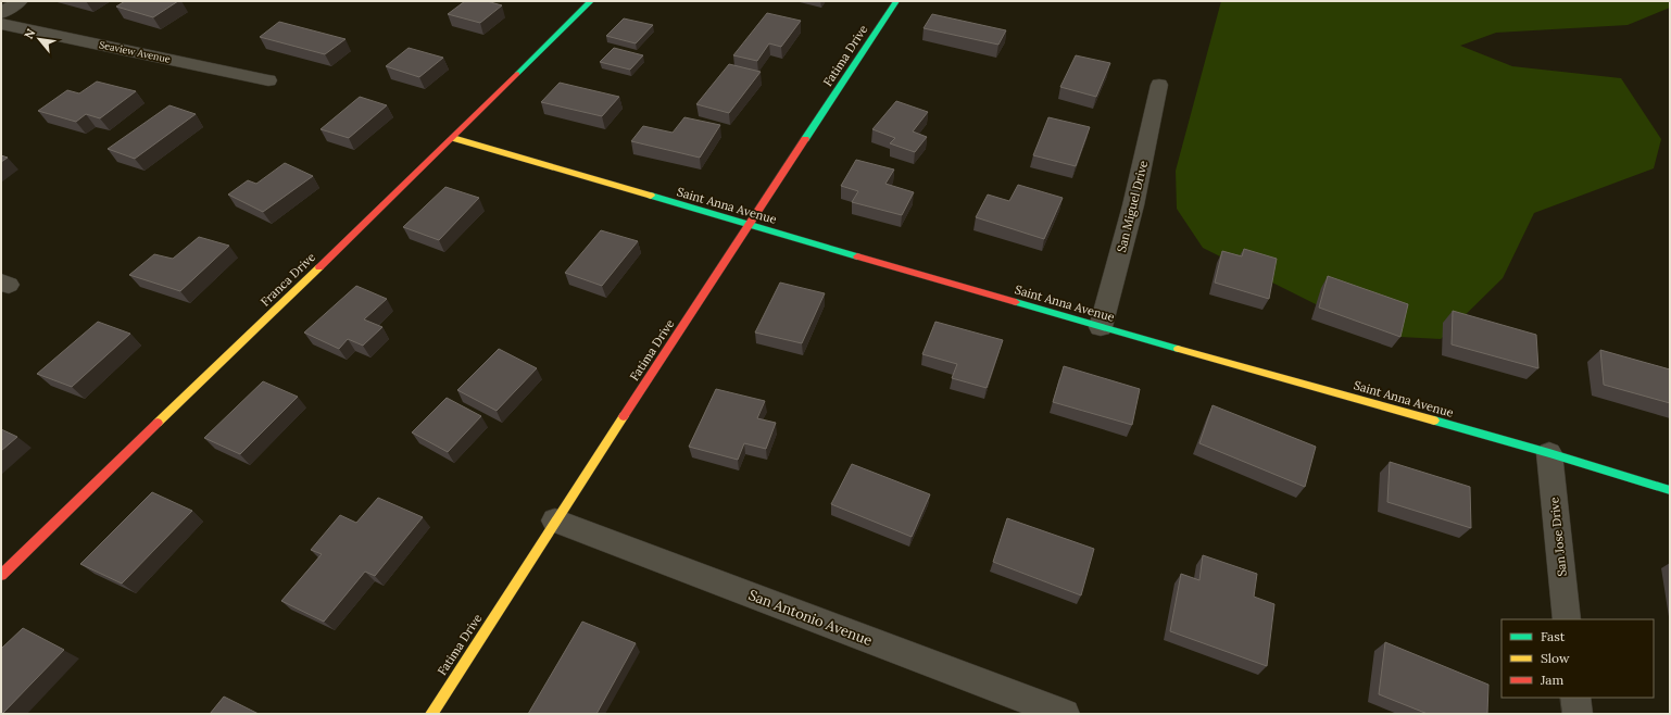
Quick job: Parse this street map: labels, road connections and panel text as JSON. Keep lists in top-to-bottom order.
{
  "streets": {
    "street": [
      "Seaview Avenue",
      "Fatima Drive",
      "Saint Anna Avenue",
      "San Miguel Drive",
      "Franca Drive",
      "San Jose Drive",
      "San Antonio Avenue"
    ]
  },
  "crossings": [
    ["Fatima Drive", "Saint Anna Avenue"],
    ["Fatima Drive", "San Antonio Avenue"],
    ["Saint Anna Avenue", "San Miguel Drive"],
    ["Saint Anna Avenue", "Franca Drive"],
    ["Saint Anna Avenue", "San Jose Drive"]
  ],
  "legend": ["Fast", "Slow", "Jam"],
  "north": "top left"
}
